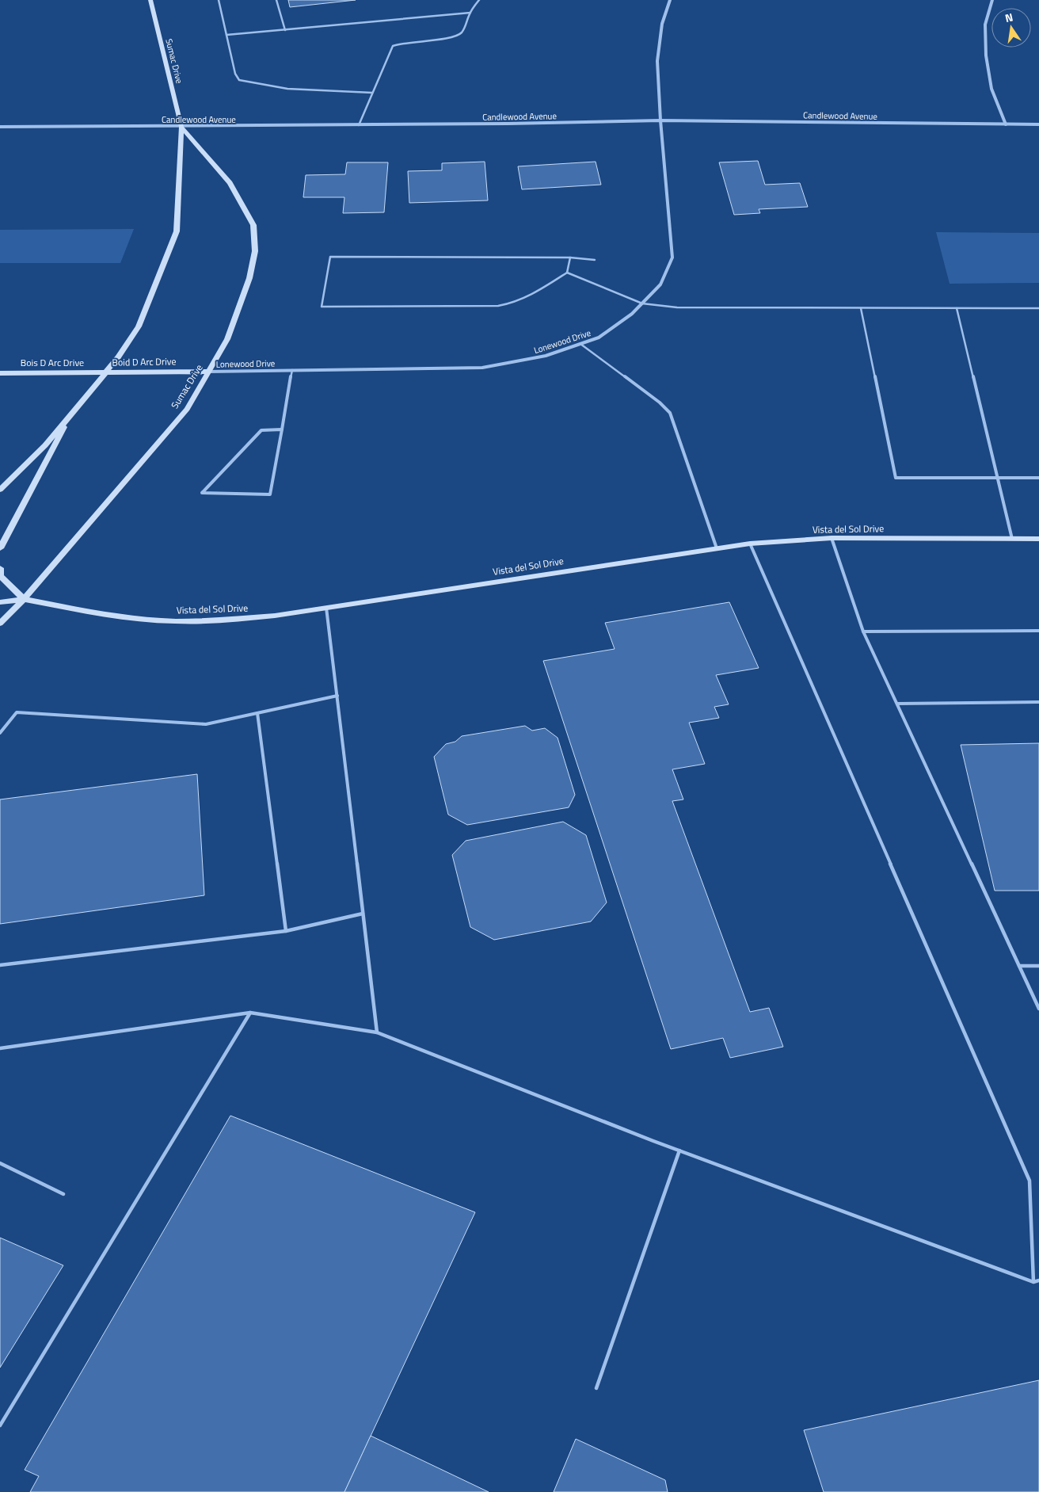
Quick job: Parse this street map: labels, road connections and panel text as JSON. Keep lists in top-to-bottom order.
{
  "streets": {
    "street": [
      "Sumac Drive",
      "Candlewood Avenue",
      "Lonewood Drive",
      "Boid D Arc Drive",
      "Bois D Arc Drive",
      "Vista del Sol Drive"
    ]
  },
  "crossings": [
    ["Sumac Drive", "Candlewood Avenue"],
    ["Sumac Drive", "Lonewood Drive"],
    ["Sumac Drive", "Boid D Arc Drive"],
    ["Sumac Drive", "Bois D Arc Drive"],
    ["Sumac Drive", "Vista del Sol Drive"],
    ["Candlewood Avenue", "Lonewood Drive"],
    ["Lonewood Drive", "Boid D Arc Drive"],
    ["Boid D Arc Drive", "Bois D Arc Drive"]
  ],
  "north": "top"
}
